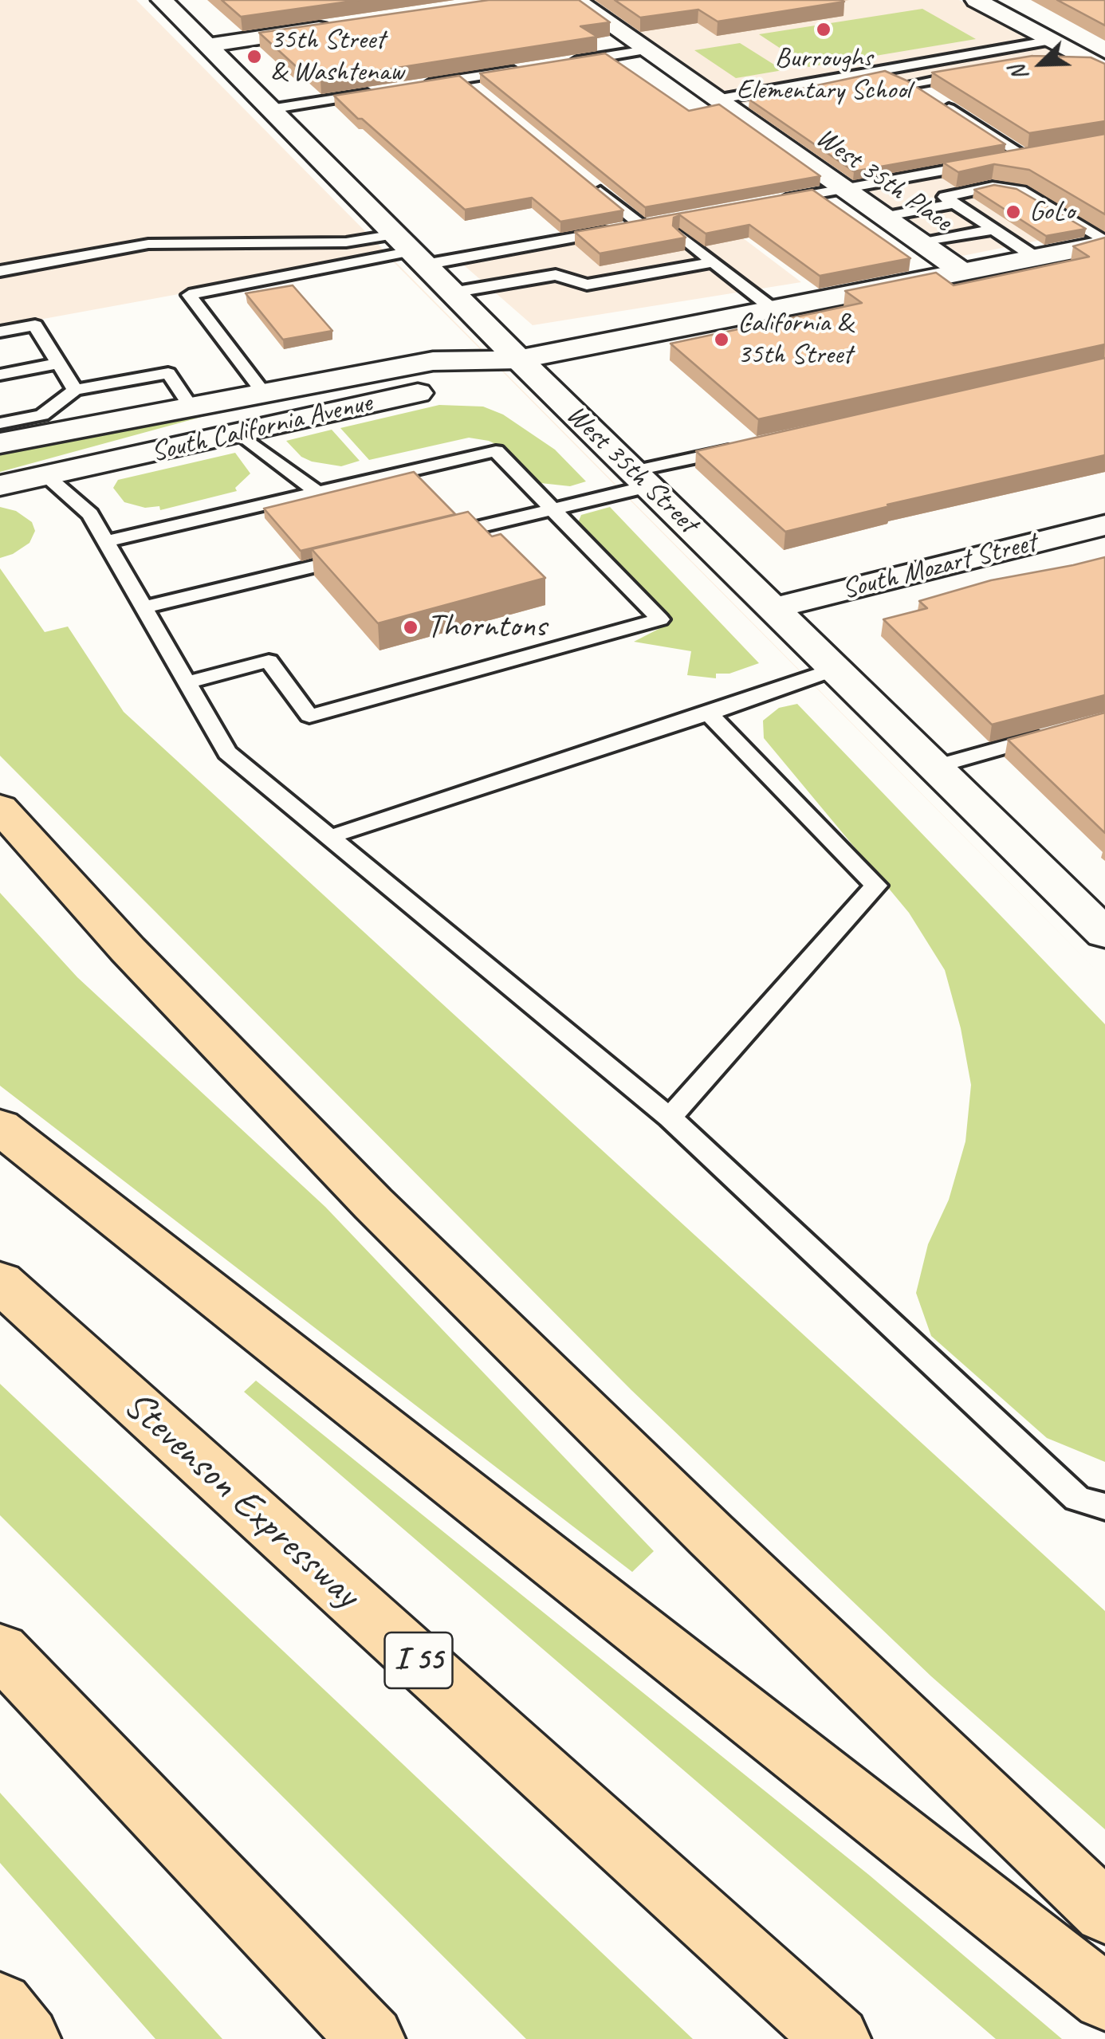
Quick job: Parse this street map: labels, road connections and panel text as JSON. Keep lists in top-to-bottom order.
{
  "streets": {
    "highway": ["Stevenson Expressway", "I 55"],
    "main road": [
      "West 35th Place",
      "South California Avenue",
      "West 35th Street",
      "South Mozart Street"
    ]
  },
  "crossings": [
    ["West 35th Place", "South California Avenue"],
    ["South California Avenue", "West 35th Street"],
    ["West 35th Street", "South Mozart Street"]
  ],
  "places": [
    "Burroughs Elementary School",
    "35th Street & Washtenaw",
    "GoLo",
    "California & 35th Street",
    "Thorntons"
  ],
  "north": "bottom left"
}
